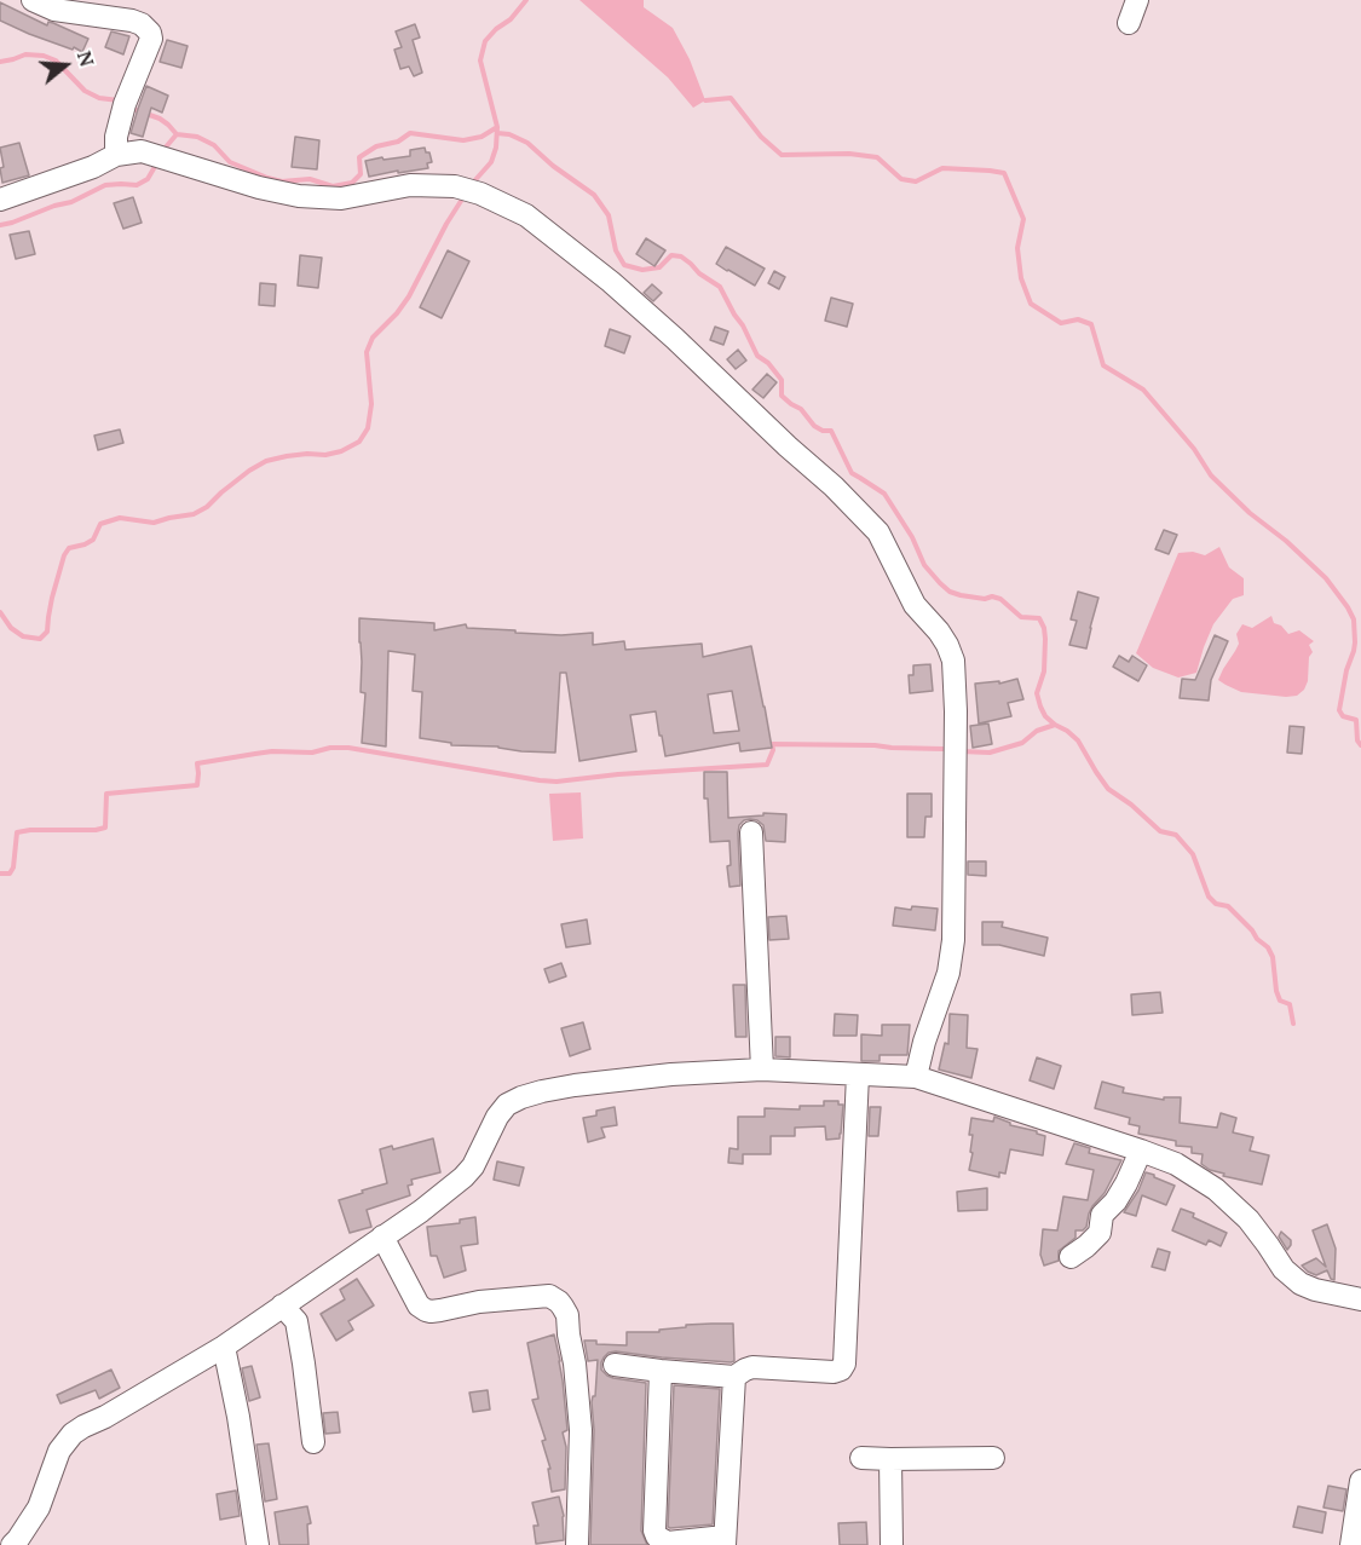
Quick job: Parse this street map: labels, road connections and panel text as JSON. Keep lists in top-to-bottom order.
{
  "north": "right"
}
